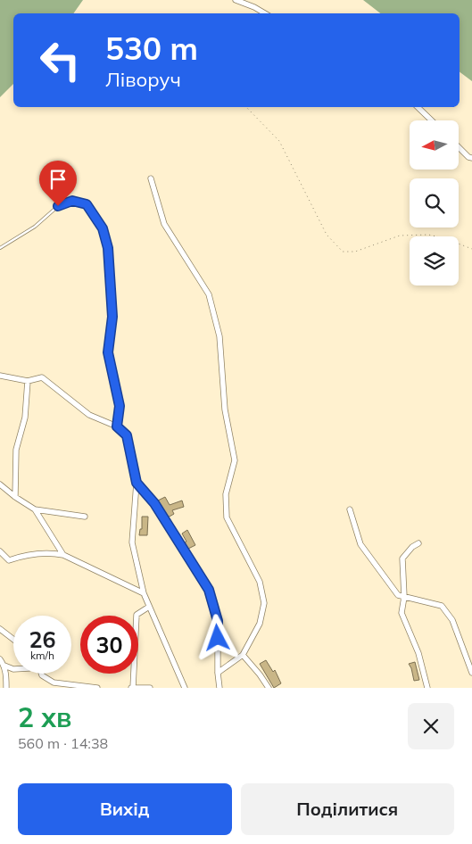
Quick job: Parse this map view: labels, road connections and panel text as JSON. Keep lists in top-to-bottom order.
{
  "north": "left",
  "page": {
    "turn": ["530 m", "Ліворуч"],
    "speed": "26 km/h",
    "limit": "30",
    "heading": ["2 хв", "560 m · 14:38"],
    "buttons": ["Вихід", "Поділитися"]
  }
}
